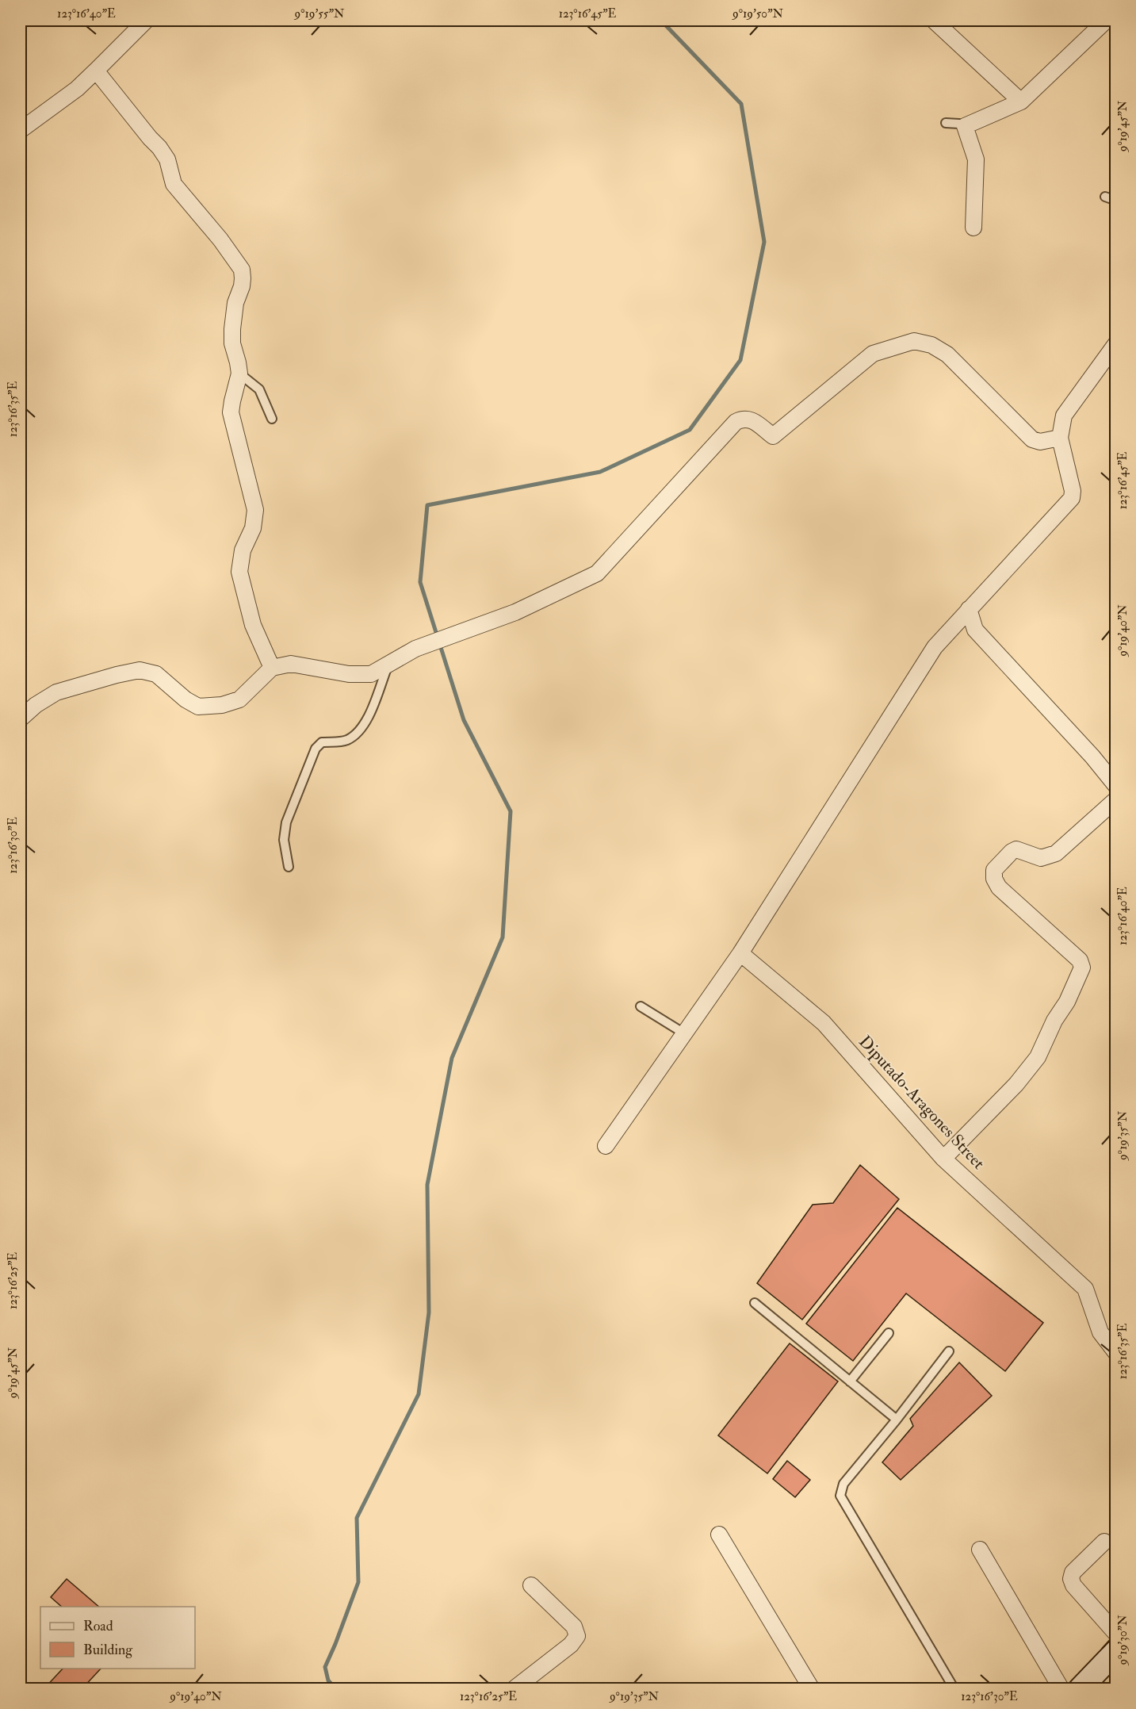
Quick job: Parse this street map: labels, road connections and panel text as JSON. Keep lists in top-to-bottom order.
{
  "streets": {
    "street": ["Diputado-Aragones Street"]
  },
  "legend": ["Road", "Building"],
  "coordinates": [
    "123°16'40\"E",
    "9°19'55\"N",
    "123°16'45\"E",
    "9°19'50\"N",
    "9°19'45\"N",
    "123°16'35\"E",
    "9°19'40\"N",
    "123°16'30\"E",
    "9°19'35\"N",
    "123°16'25\"E",
    "9°19'30\"N"
  ]
}
